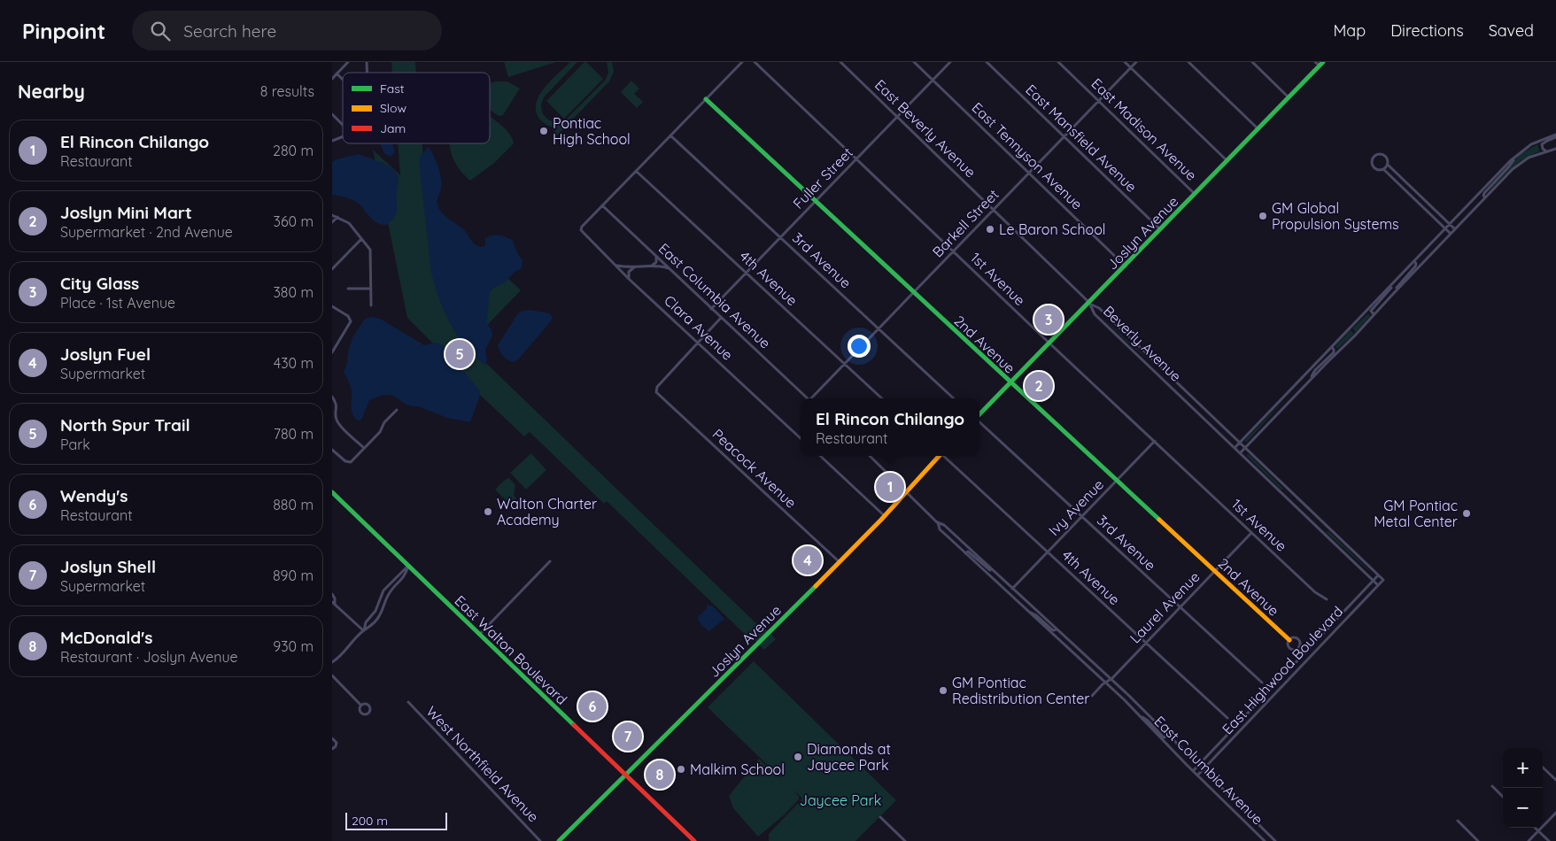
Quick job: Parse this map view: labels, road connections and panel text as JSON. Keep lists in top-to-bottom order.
{
  "streets": {
    "main road": ["Joslyn Avenue", "2nd Avenue", "East Walton Boulevard"],
    "street": [
      "East Beverly Avenue",
      "East Madison Avenue",
      "East Mansfield Avenue",
      "East Tennyson Avenue",
      "Fuller Street",
      "Barkell Street",
      "3rd Avenue",
      "4th Avenue",
      "1st Avenue",
      "East Columbia Avenue",
      "Clara Avenue",
      "Beverly Avenue",
      "Peacock Avenue",
      "Ivy Avenue",
      "Laurel Avenue",
      "East Highwood Boulevard",
      "West Northfield Avenue"
    ]
  },
  "crossings": [
    ["East Beverly Avenue", "Fuller Street"],
    ["East Beverly Avenue", "Barkell Street"],
    ["East Beverly Avenue", "Joslyn Avenue"],
    ["East Beverly Avenue", "Beverly Avenue"],
    ["East Madison Avenue", "Barkell Street"],
    ["East Madison Avenue", "Joslyn Avenue"],
    ["East Mansfield Avenue", "Barkell Street"],
    ["East Mansfield Avenue", "Joslyn Avenue"],
    ["East Tennyson Avenue", "Fuller Street"],
    ["East Tennyson Avenue", "Barkell Street"],
    ["East Tennyson Avenue", "Joslyn Avenue"],
    ["Fuller Street", "3rd Avenue"],
    ["Fuller Street", "4th Avenue"],
    ["Fuller Street", "1st Avenue"],
    ["Fuller Street", "East Columbia Avenue"],
    ["Fuller Street", "2nd Avenue"],
    ["Barkell Street", "3rd Avenue"],
    ["Barkell Street", "4th Avenue"],
    ["Barkell Street", "1st Avenue"],
    ["Barkell Street", "2nd Avenue"],
    ["Joslyn Avenue", "1st Avenue"],
    ["Joslyn Avenue", "East Columbia Avenue"],
    ["Joslyn Avenue", "Beverly Avenue"],
    ["Joslyn Avenue", "2nd Avenue"],
    ["Joslyn Avenue", "Peacock Avenue"],
    ["Joslyn Avenue", "East Walton Boulevard"],
    ["3rd Avenue", "Ivy Avenue"],
    ["3rd Avenue", "Laurel Avenue"],
    ["4th Avenue", "Ivy Avenue"],
    ["4th Avenue", "Laurel Avenue"],
    ["1st Avenue", "Ivy Avenue"],
    ["1st Avenue", "Laurel Avenue"],
    ["East Columbia Avenue", "Clara Avenue"],
    ["East Columbia Avenue", "Ivy Avenue"],
    ["East Columbia Avenue", "Laurel Avenue"],
    ["East Columbia Avenue", "East Highwood Boulevard"],
    ["Clara Avenue", "Peacock Avenue"],
    ["Beverly Avenue", "East Highwood Boulevard"],
    ["2nd Avenue", "Ivy Avenue"],
    ["2nd Avenue", "Laurel Avenue"]
  ],
  "parks": ["Jaycee Park"],
  "places": [
    "Pontiac High School",
    "GM Global Propulsion Systems",
    "Le Baron School",
    "Walton Charter Academy",
    "GM Pontiac Metal Center",
    "GM Pontiac Redistribution Center",
    "Diamonds at Jaycee Park",
    "Malkim School"
  ],
  "legend": ["Fast", "Slow", "Jam"],
  "scale_bar": "200 m",
  "page": {
    "header": "Pinpoint",
    "search": "Search here",
    "nav": ["Map", "Directions", "Saved"],
    "heading": ["Nearby", "8 results"],
    "list": [
      {
        "mark": "1",
        "name": "El Rincon Chilango",
        "note": "Restaurant",
        "value": "280 m"
      },
      {
        "mark": "2",
        "name": "Joslyn Mini Mart",
        "note": "Supermarket · 2nd Avenue",
        "value": "360 m"
      },
      {
        "mark": "3",
        "name": "City Glass",
        "note": "Place · 1st Avenue",
        "value": "380 m"
      },
      {
        "mark": "4",
        "name": "Joslyn Fuel",
        "note": "Supermarket",
        "value": "430 m"
      },
      {
        "mark": "5",
        "name": "North Spur Trail",
        "note": "Park",
        "value": "780 m"
      },
      {
        "mark": "6",
        "name": "Wendy's",
        "note": "Restaurant",
        "value": "880 m"
      },
      {
        "mark": "7",
        "name": "Joslyn Shell",
        "note": "Supermarket",
        "value": "890 m"
      },
      {
        "mark": "8",
        "name": "McDonald's",
        "note": "Restaurant · Joslyn Avenue",
        "value": "930 m"
      }
    ],
    "pins": [
      "3",
      "5",
      "2",
      "1",
      "4",
      "6",
      "7",
      "8"
    ],
    "popup": ["El Rincon Chilango", "Restaurant"],
    "map_buttons": ["+", "−"],
    "scale": "200 m"
  }
}
